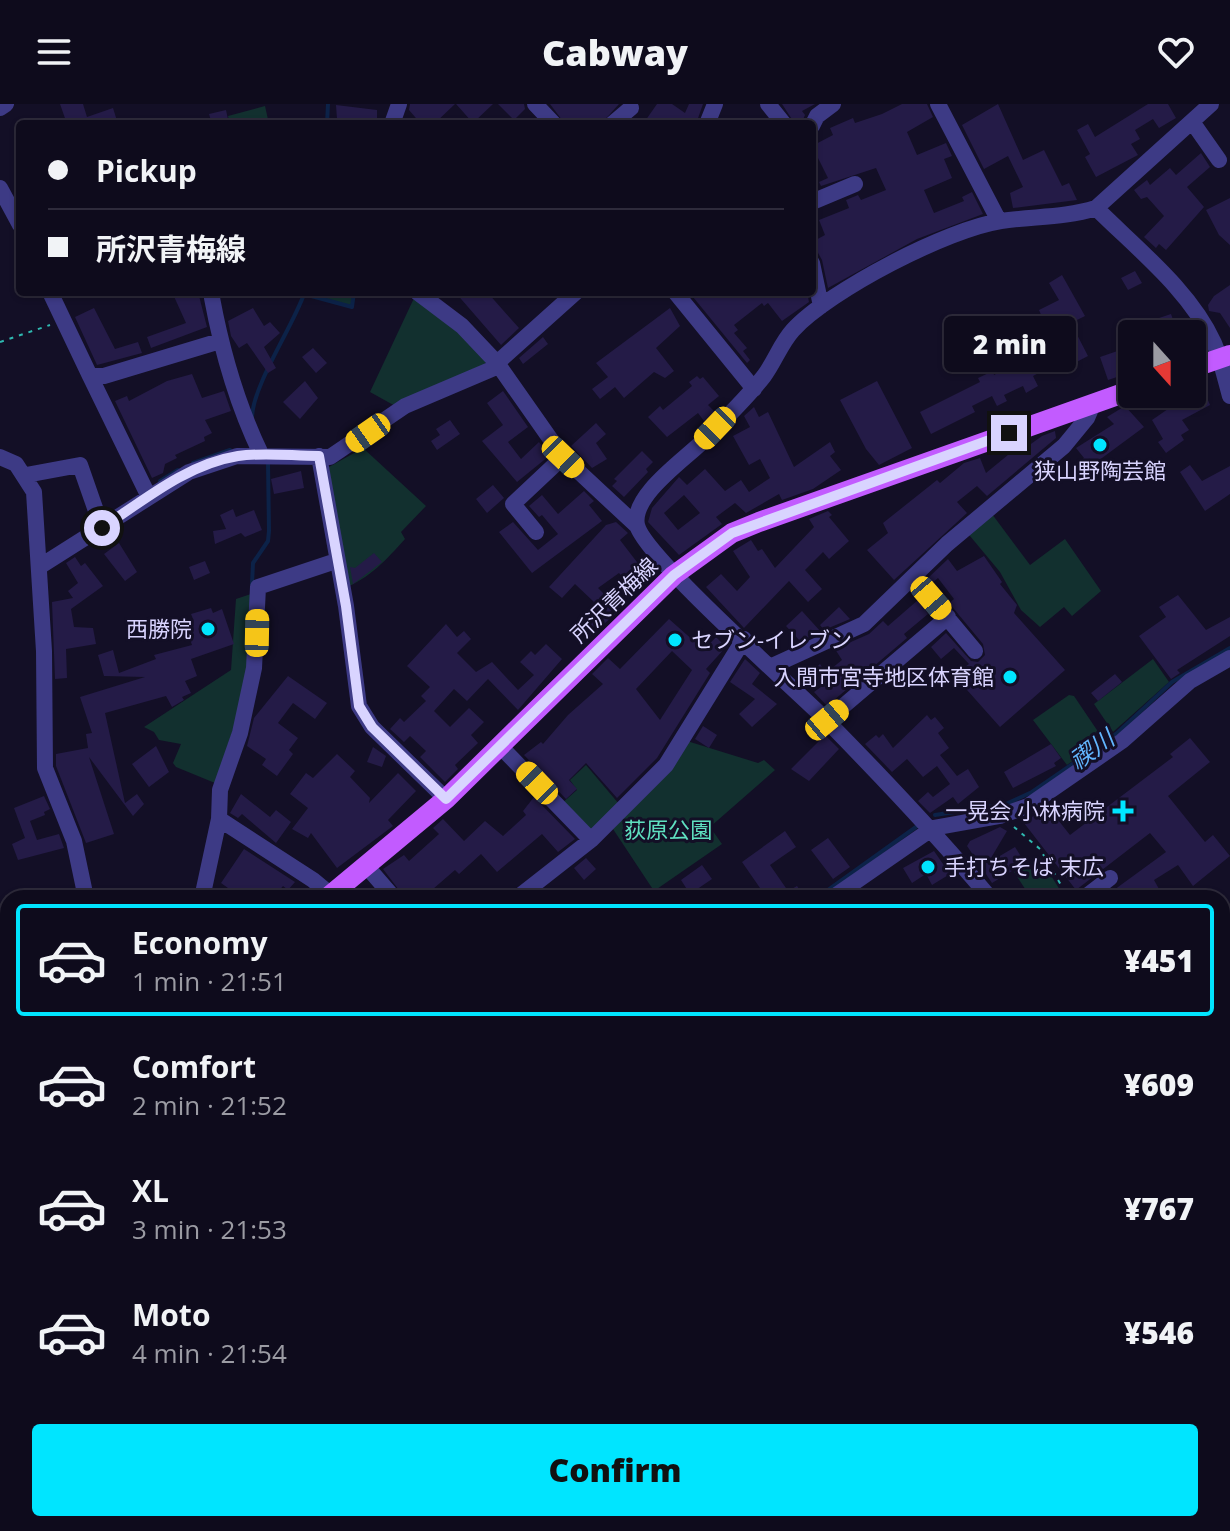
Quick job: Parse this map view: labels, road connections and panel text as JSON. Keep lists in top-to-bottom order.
{
  "streets": {
    "main road": ["所沢青梅線"]
  },
  "water": ["禊川"],
  "parks": ["荻原公園"],
  "places": {
    "other": [
      "狭山野陶芸館",
      "西勝院",
      "セブン-イレブン",
      "入間市宮寺地区体育館",
      "手打ちそば 末広"
    ],
    "health": ["一晃会 小林病院"]
  },
  "north": "bottom",
  "page": {
    "header": "Cabway",
    "banner": ["Pickup", "所沢青梅線"],
    "bubble": "2 min",
    "list": [
      {
        "name": "Economy",
        "note": "1 min · 21:51",
        "value": "¥451"
      },
      {
        "name": "Comfort",
        "note": "2 min · 21:52",
        "value": "¥609"
      },
      {
        "name": "XL",
        "note": "3 min · 21:53",
        "value": "¥767"
      },
      {
        "name": "Moto",
        "note": "4 min · 21:54",
        "value": "¥546"
      }
    ],
    "buttons": "Confirm"
  }
}
